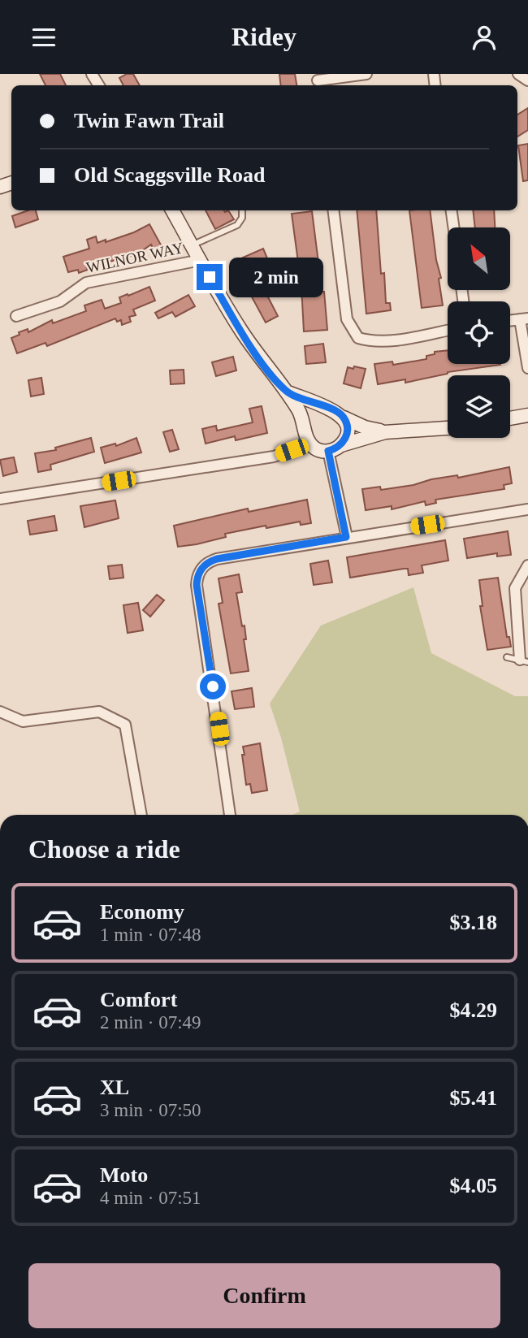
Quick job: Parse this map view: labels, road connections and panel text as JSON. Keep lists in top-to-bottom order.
{
  "streets": {
    "street": ["WILNOR WAY"]
  },
  "north": "top left",
  "page": {
    "header": "Ridey",
    "banner": ["Twin Fawn Trail", "Old Scaggsville Road"],
    "bubble": "2 min",
    "heading": "Choose a ride",
    "list": [
      {
        "name": "Economy",
        "note": "1 min · 07:48",
        "value": "$3.18"
      },
      {
        "name": "Comfort",
        "note": "2 min · 07:49",
        "value": "$4.29"
      },
      {
        "name": "XL",
        "note": "3 min · 07:50",
        "value": "$5.41"
      },
      {
        "name": "Moto",
        "note": "4 min · 07:51",
        "value": "$4.05"
      }
    ],
    "buttons": "Confirm"
  }
}
